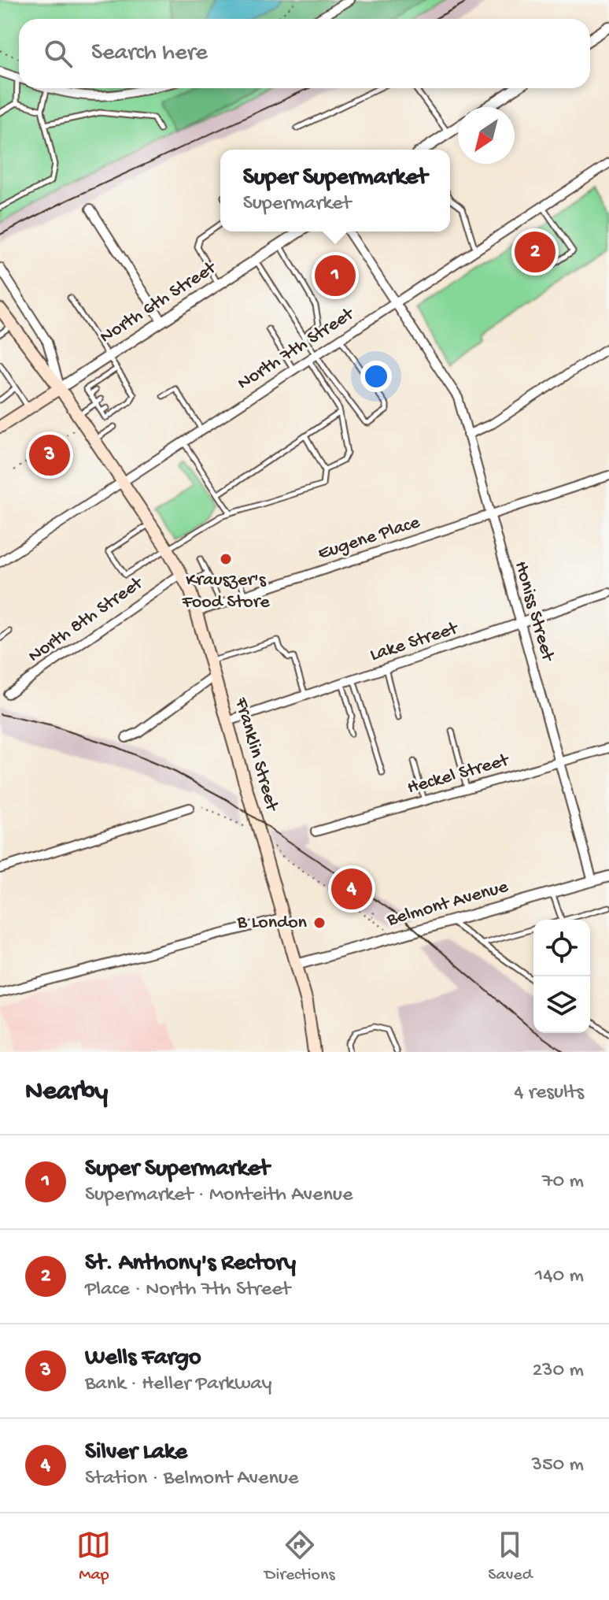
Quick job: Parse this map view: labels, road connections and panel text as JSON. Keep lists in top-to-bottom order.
{
  "streets": {
    "main road": ["Franklin Street"],
    "street": [
      "North 6th Street",
      "North 7th Street",
      "Eugene Place",
      "Honiss Street",
      "North 8th Street",
      "Lake Street",
      "Heckel Street",
      "Belmont Avenue"
    ]
  },
  "crossings": [
    ["North 6th Street", "Franklin Street"],
    ["North 7th Street", "Honiss Street"],
    ["North 7th Street", "Franklin Street"],
    ["Eugene Place", "Honiss Street"],
    ["Eugene Place", "Franklin Street"],
    ["Honiss Street", "Lake Street"],
    ["Honiss Street", "Heckel Street"],
    ["Honiss Street", "Belmont Avenue"],
    ["North 8th Street", "Franklin Street"],
    ["Lake Street", "Franklin Street"],
    ["Franklin Street", "Belmont Avenue"]
  ],
  "places": ["Krauszer's Food Store", "B London"],
  "north": "bottom left",
  "page": {
    "search": "Search here",
    "popup": ["Super Supermarket", "Supermarket"],
    "pins": [
      "2",
      "1",
      "3",
      "4"
    ],
    "heading": ["Nearby", "4 results"],
    "list": [
      {
        "mark": "1",
        "name": "Super Supermarket",
        "note": "Supermarket · Monteith Avenue",
        "value": "70 m"
      },
      {
        "mark": "2",
        "name": "St. Anthony's Rectory",
        "note": "Place · North 7th Street",
        "value": "140 m"
      },
      {
        "mark": "3",
        "name": "Wells Fargo",
        "note": "Bank · Heller Parkway",
        "value": "230 m"
      },
      {
        "mark": "4",
        "name": "Silver Lake",
        "note": "Station · Belmont Avenue",
        "value": "350 m"
      }
    ],
    "nav": ["Map", "Directions", "Saved"]
  }
}
